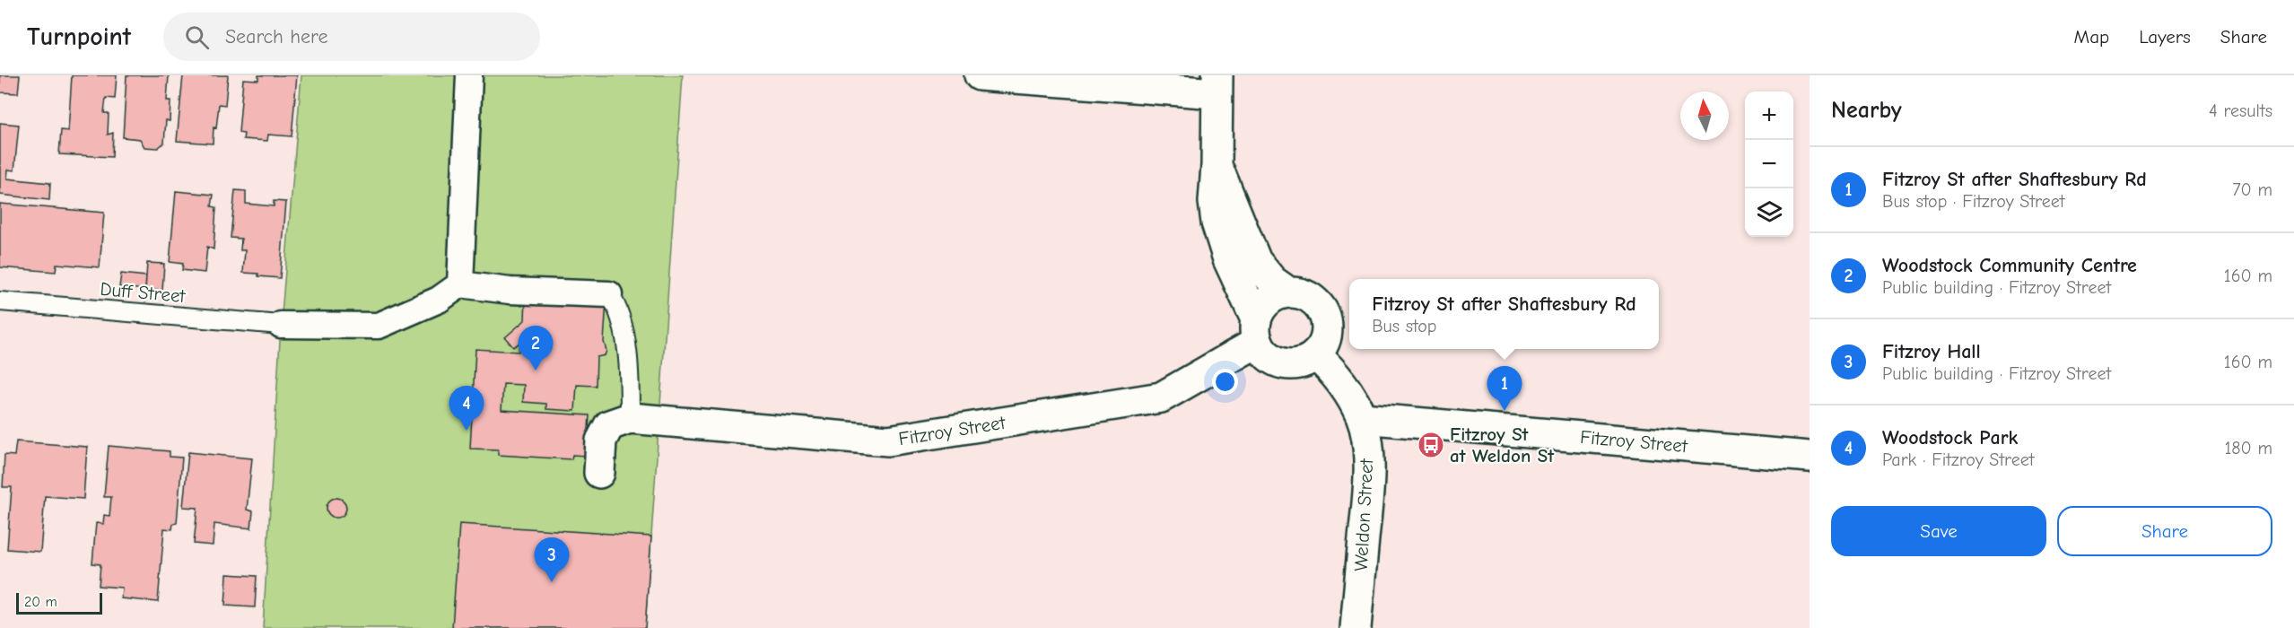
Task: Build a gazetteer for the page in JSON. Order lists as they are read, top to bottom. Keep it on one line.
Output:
{"streets":{"street":["Fitzroy Street","Weldon Street"],"lane":["Duff Street"]},"crossings":[["Fitzroy Street","Weldon Street"]],"places":{"bus stop":["Fitzroy St at Weldon St"]},"scale_bar":"20 m","north":"top","page":{"header":"Turnpoint","search":"Search here","nav":["Map","Layers","Share"],"heading":["Nearby","4 results"],"map_buttons":["+","−"],"list":[{"mark":"1","name":"Fitzroy St after Shaftesbury Rd","note":"Bus stop · Fitzroy Street","value":"70 m"},{"mark":"2","name":"Woodstock Community Centre","note":"Public building · Fitzroy Street","value":"160 m"},{"mark":"3","name":"Fitzroy Hall","note":"Public building · Fitzroy Street","value":"160 m"},{"mark":"4","name":"Woodstock Park","note":"Park · Fitzroy Street","value":"180 m"}],"popup":["Fitzroy St after Shaftesbury Rd","Bus stop"],"pins":["2","1","4","3"],"buttons":["Save","Share"],"scale":"20 m"}}
